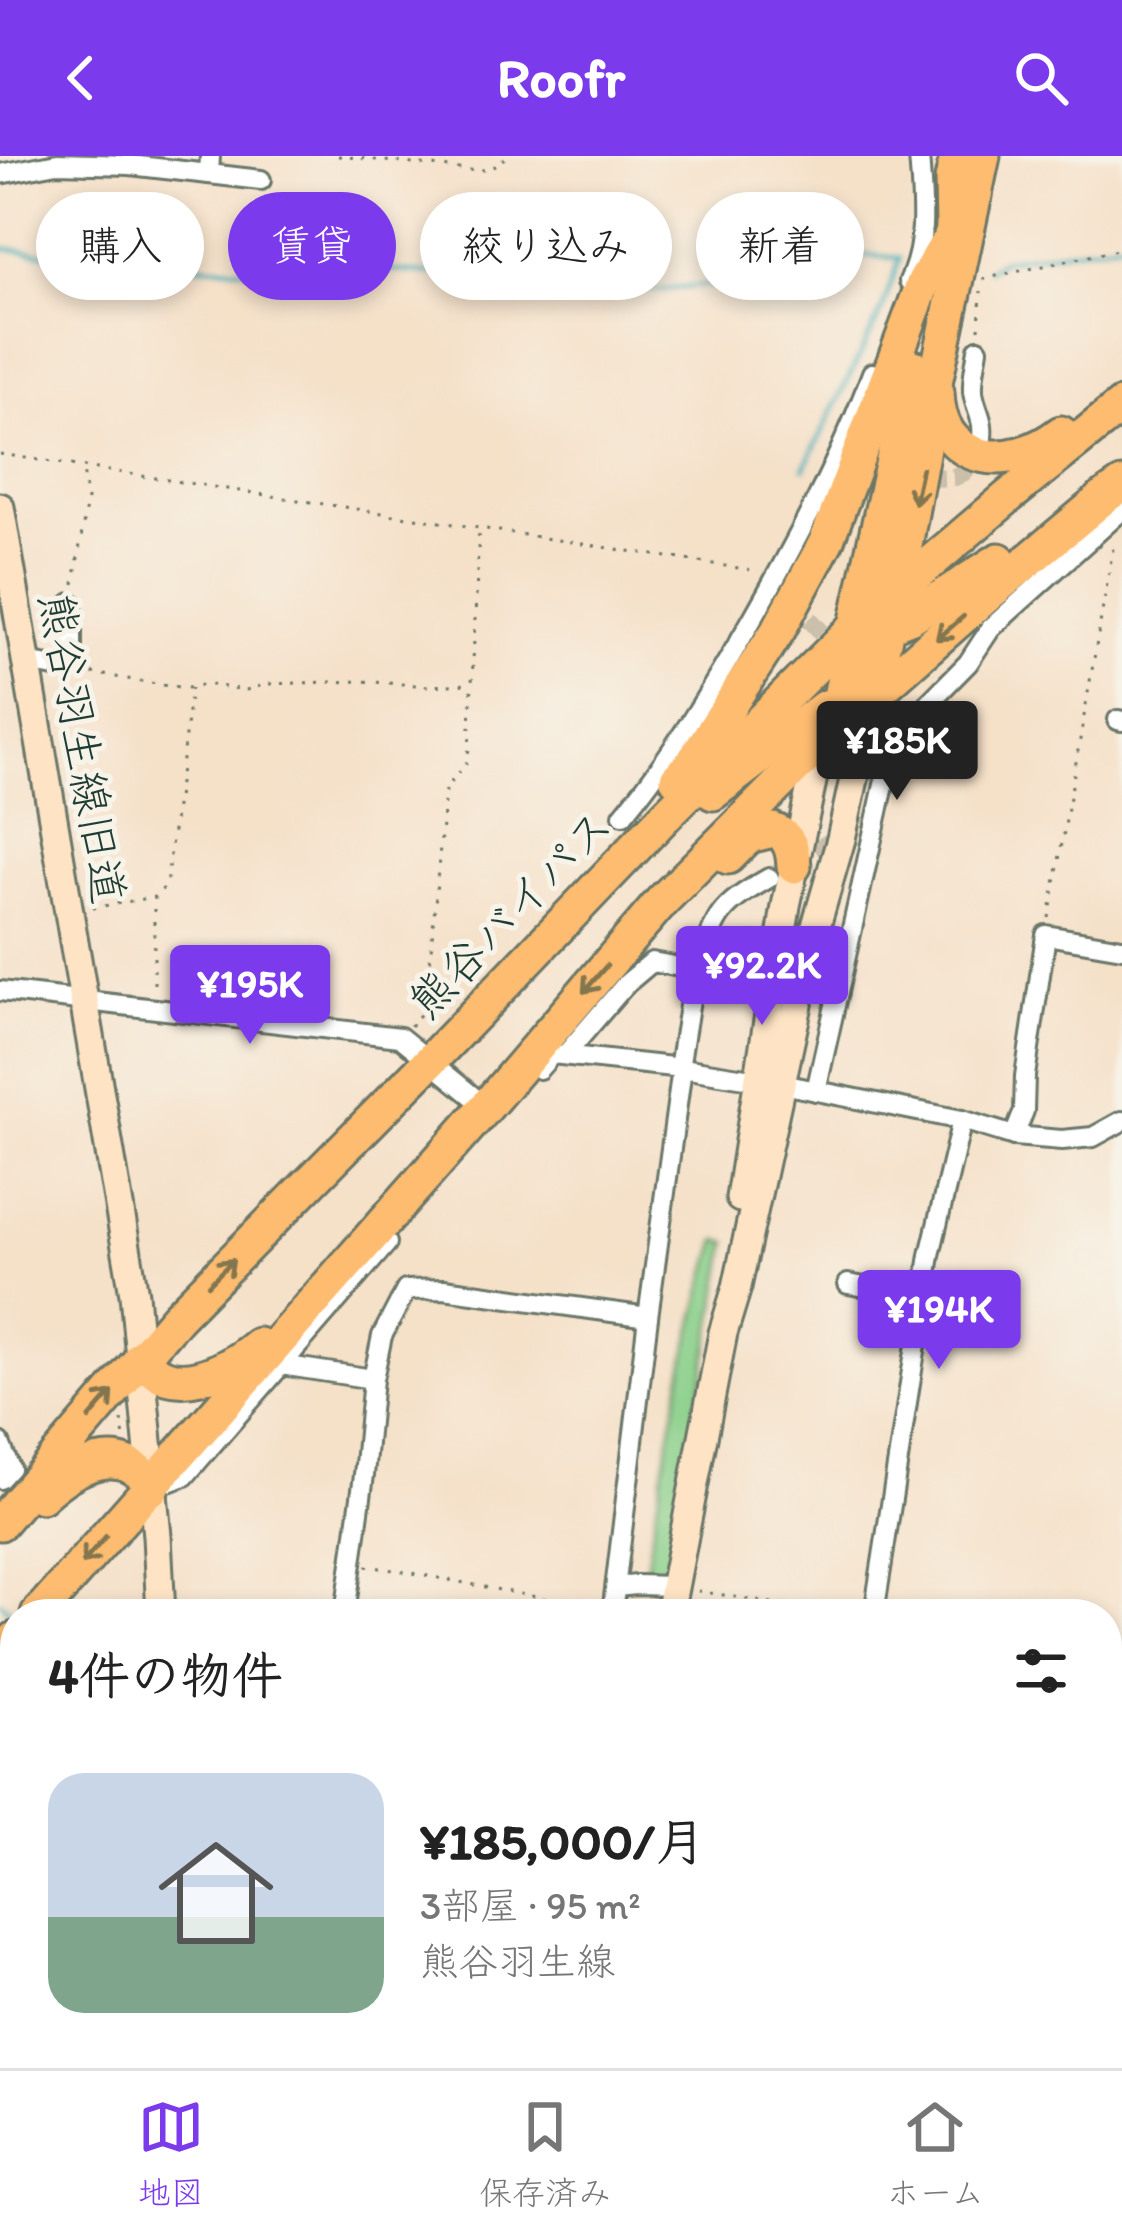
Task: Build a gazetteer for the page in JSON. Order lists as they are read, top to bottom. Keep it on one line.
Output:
{"streets":{"highway":["熊谷バイパス"],"main road":["熊谷羽生線旧道"]},"crossings":[["熊谷羽生線旧道","熊谷バイパス"]],"page":{"header":"Roofr","chip":["購入","賃貸","絞り込み","新着"],"price":["¥185K","¥92.2K","¥195K","¥194K"],"heading":"4件の物件","list":[{"name":"¥185,000/月","note":"3部屋 · 95 m² · 熊谷羽生線"}],"tabs":["地図","保存済み","ホーム"]}}
